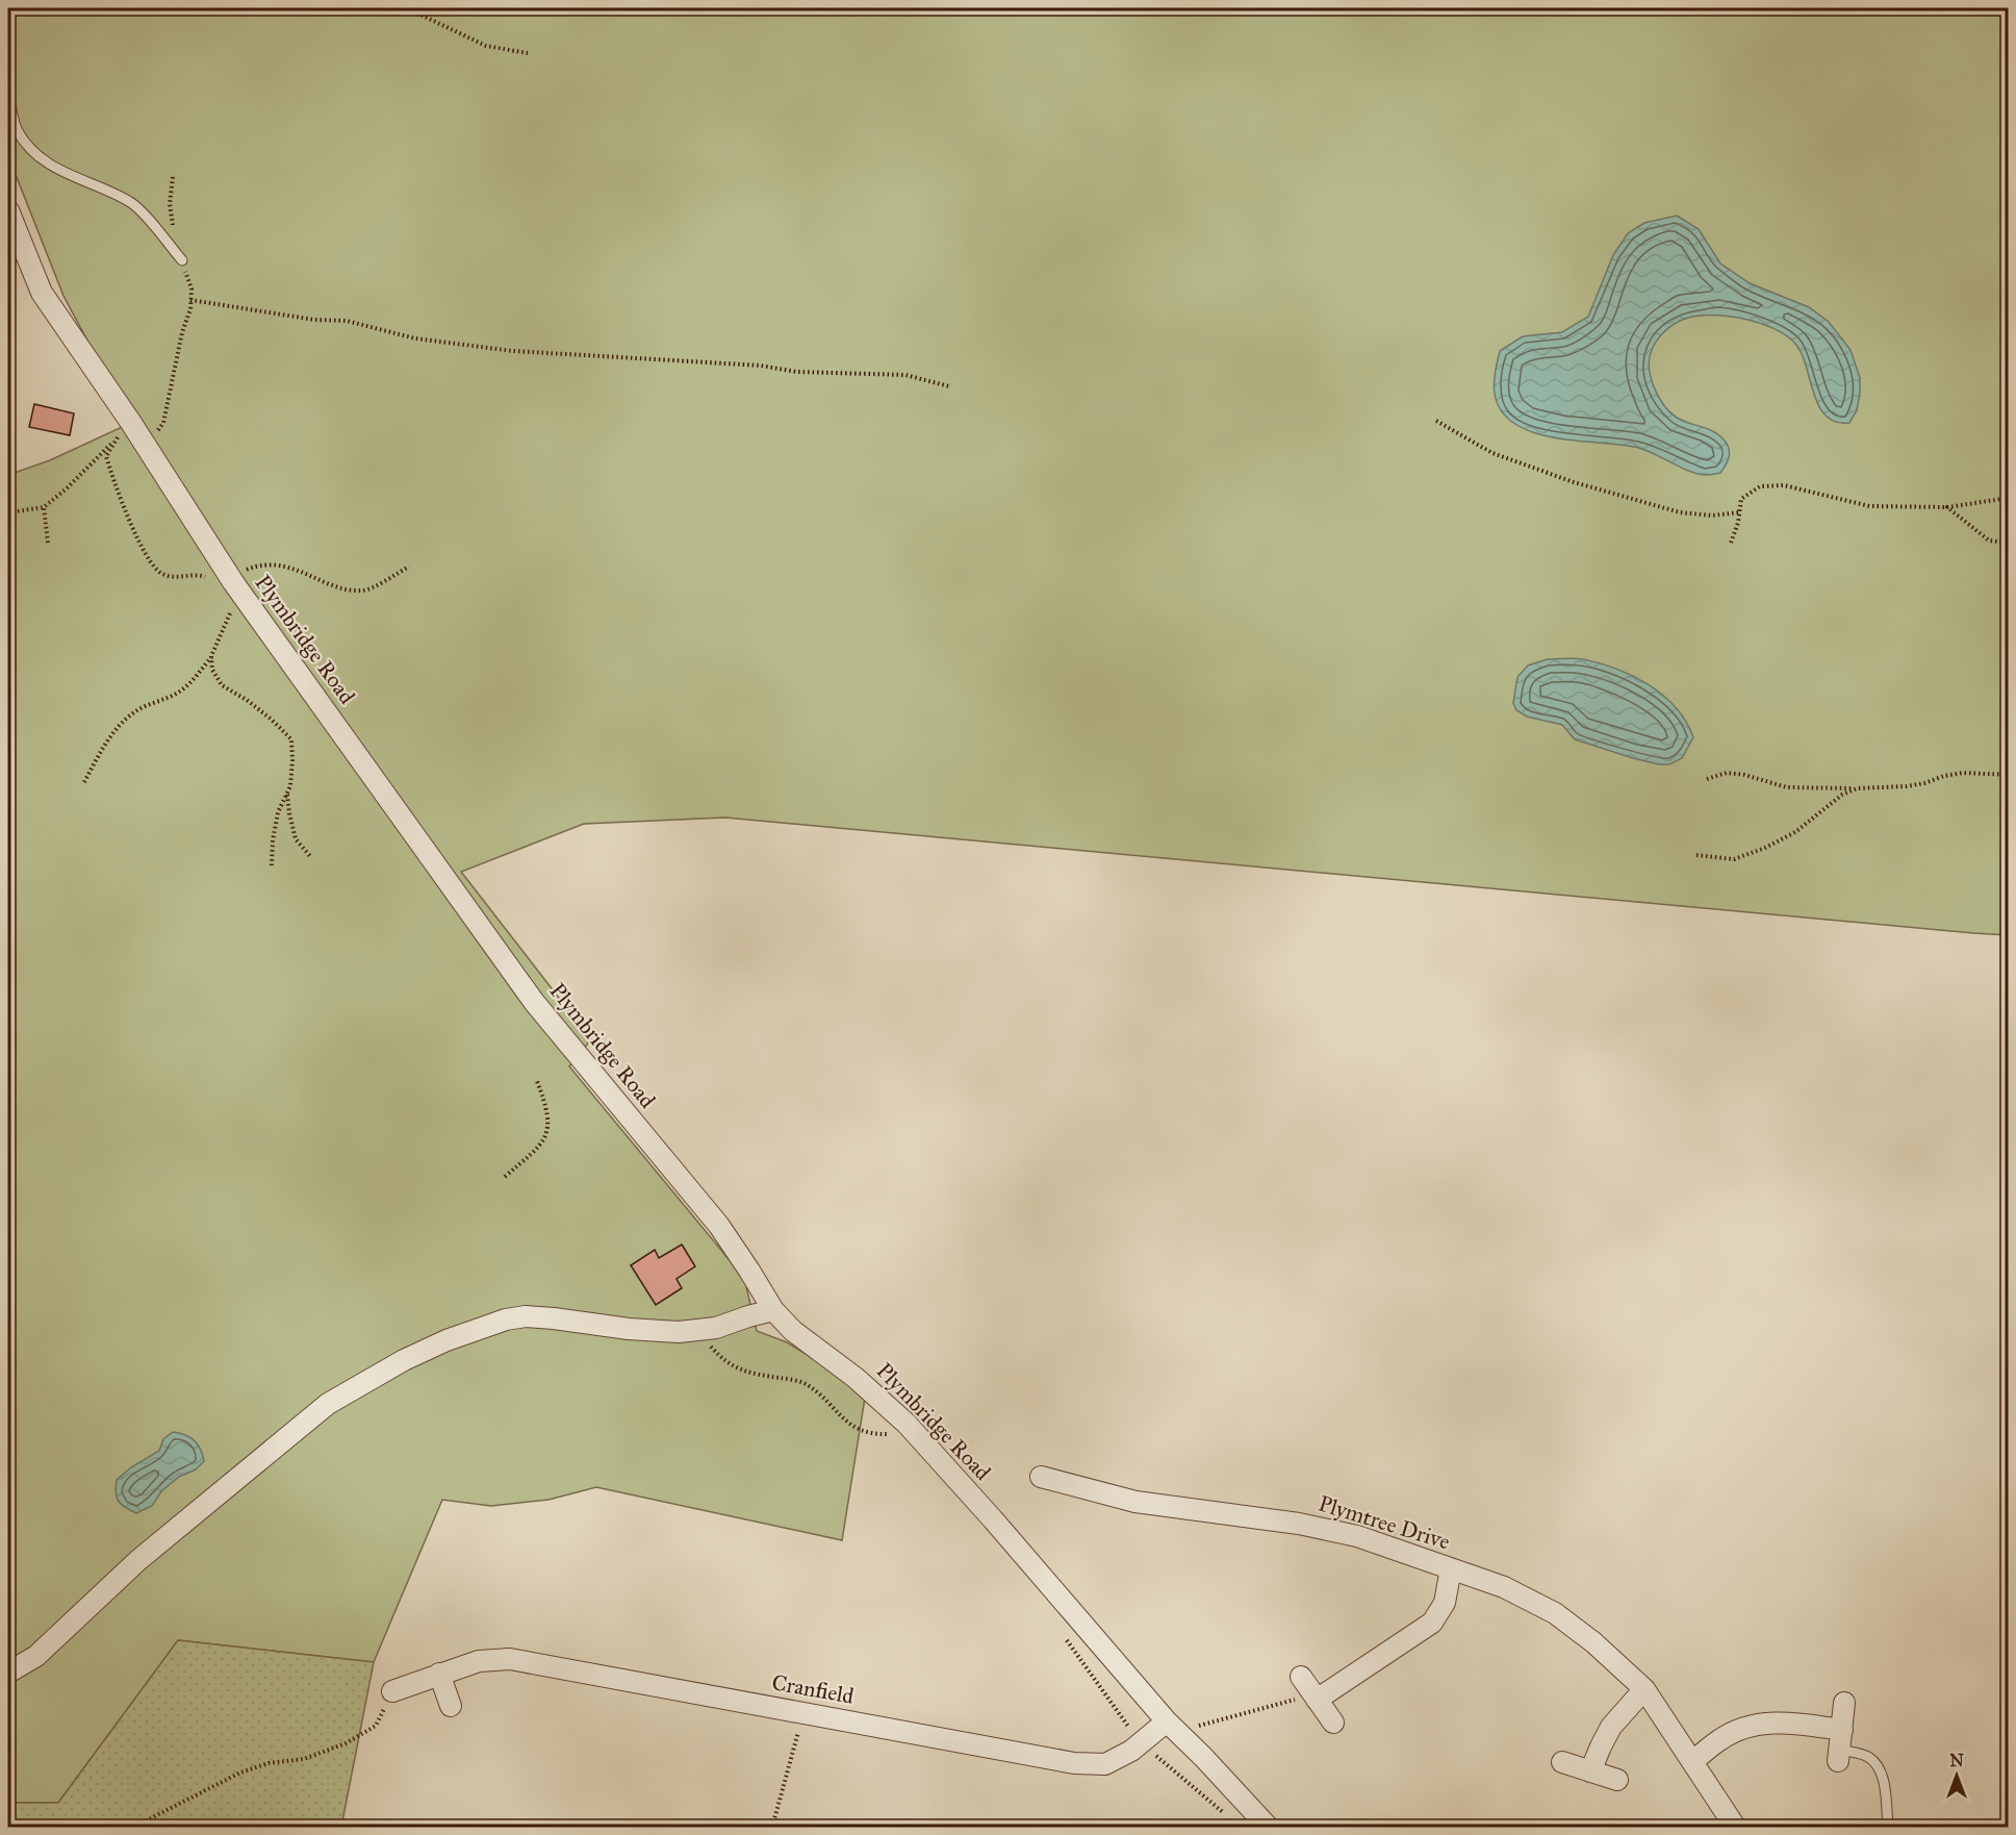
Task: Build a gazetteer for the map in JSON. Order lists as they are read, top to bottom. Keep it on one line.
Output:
{"streets":{"street":["Plymbridge Road","Plymtree Drive","Cranfield"]},"crossings":[["Plymbridge Road","Cranfield"]],"north":"top"}
